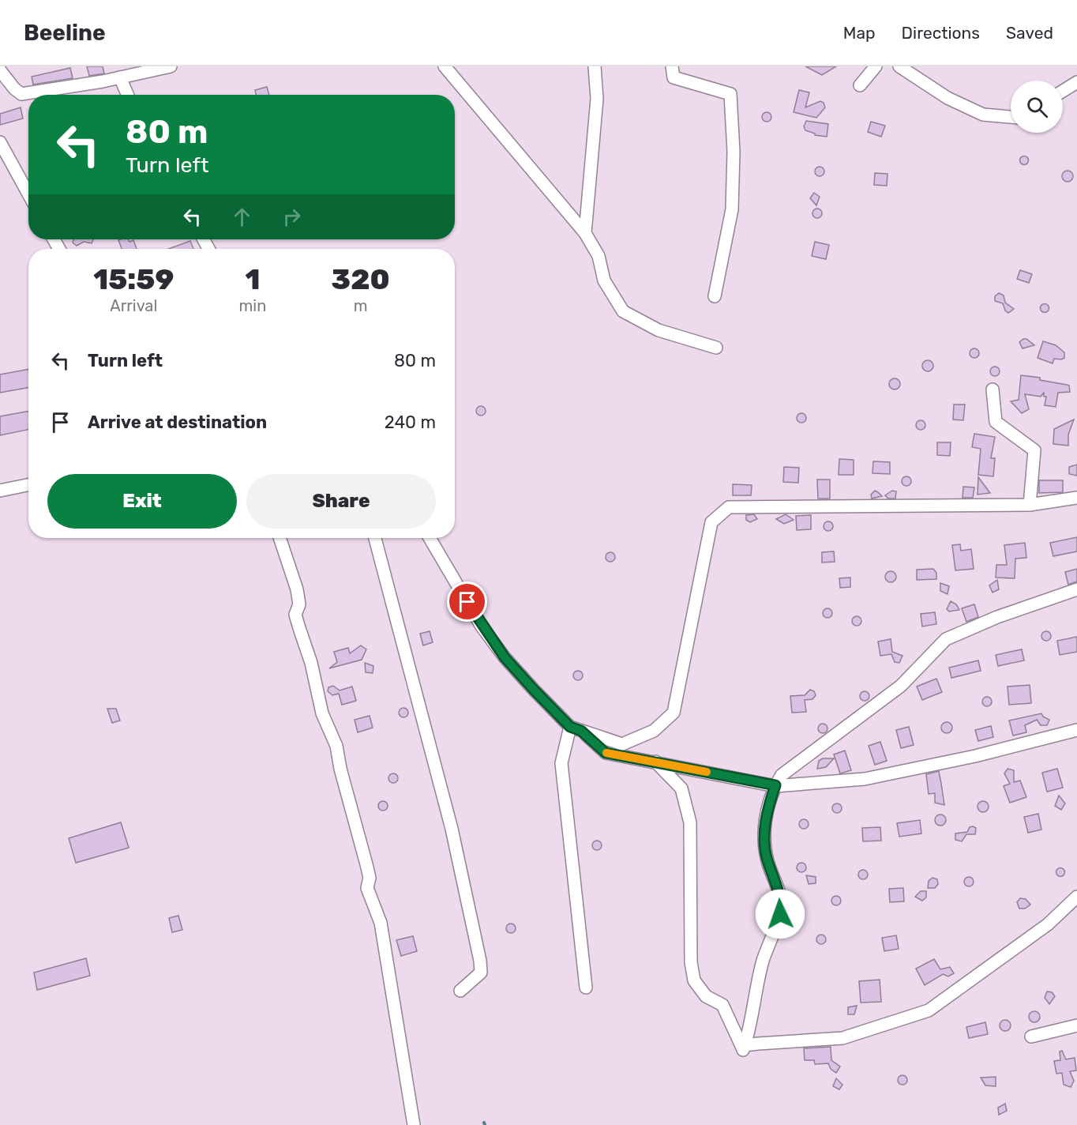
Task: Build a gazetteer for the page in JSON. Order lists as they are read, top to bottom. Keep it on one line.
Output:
{"page":{"header":"Beeline","nav":["Map","Directions","Saved"],"turn":["80 m","Turn left"],"eta":["15:59","Arrival","1","min","320","m"],"list":[{"name":"Turn left","value":"80 m"},{"name":"Arrive at destination","value":"240 m"}],"buttons":["Exit","Share"]}}
